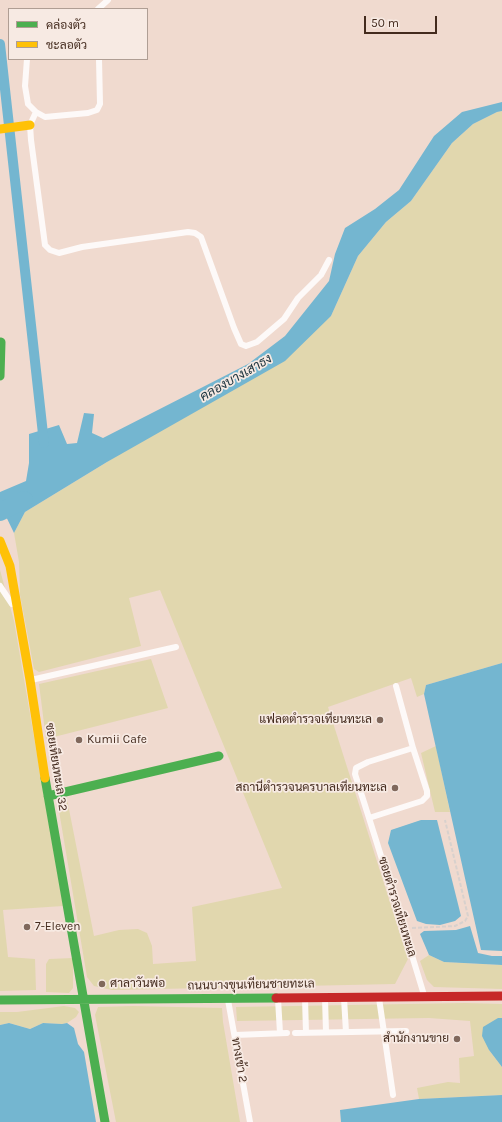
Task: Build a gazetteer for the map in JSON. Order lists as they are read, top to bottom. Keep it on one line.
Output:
{"streets":{"street":["ซอยเทียนทะเล 32","ถนนบางขุนเทียนชายทะเล"],"lane":["ซอยตำรวจเทียนทะเล","ทางเข้า 2"]},"crossings":[["ซอยเทียนทะเล 32","ถนนบางขุนเทียนชายทะเล"],["ซอยตำรวจเทียนทะเล","ถนนบางขุนเทียนชายทะเล"],["ถนนบางขุนเทียนชายทะเล","ทางเข้า 2"]],"water":["คลองบางเสาธง"],"places":["แฟลตตำรวจเทียนทะเล","Kumii Cafe","สถานีตำรวจนครบาลเทียนทะเล","7-Eleven","ศาลาวันพ่อ","สำนักงานขาย"],"legend":["คล่องตัว","ชะลอตัว"],"scale_bar":"50 m"}
